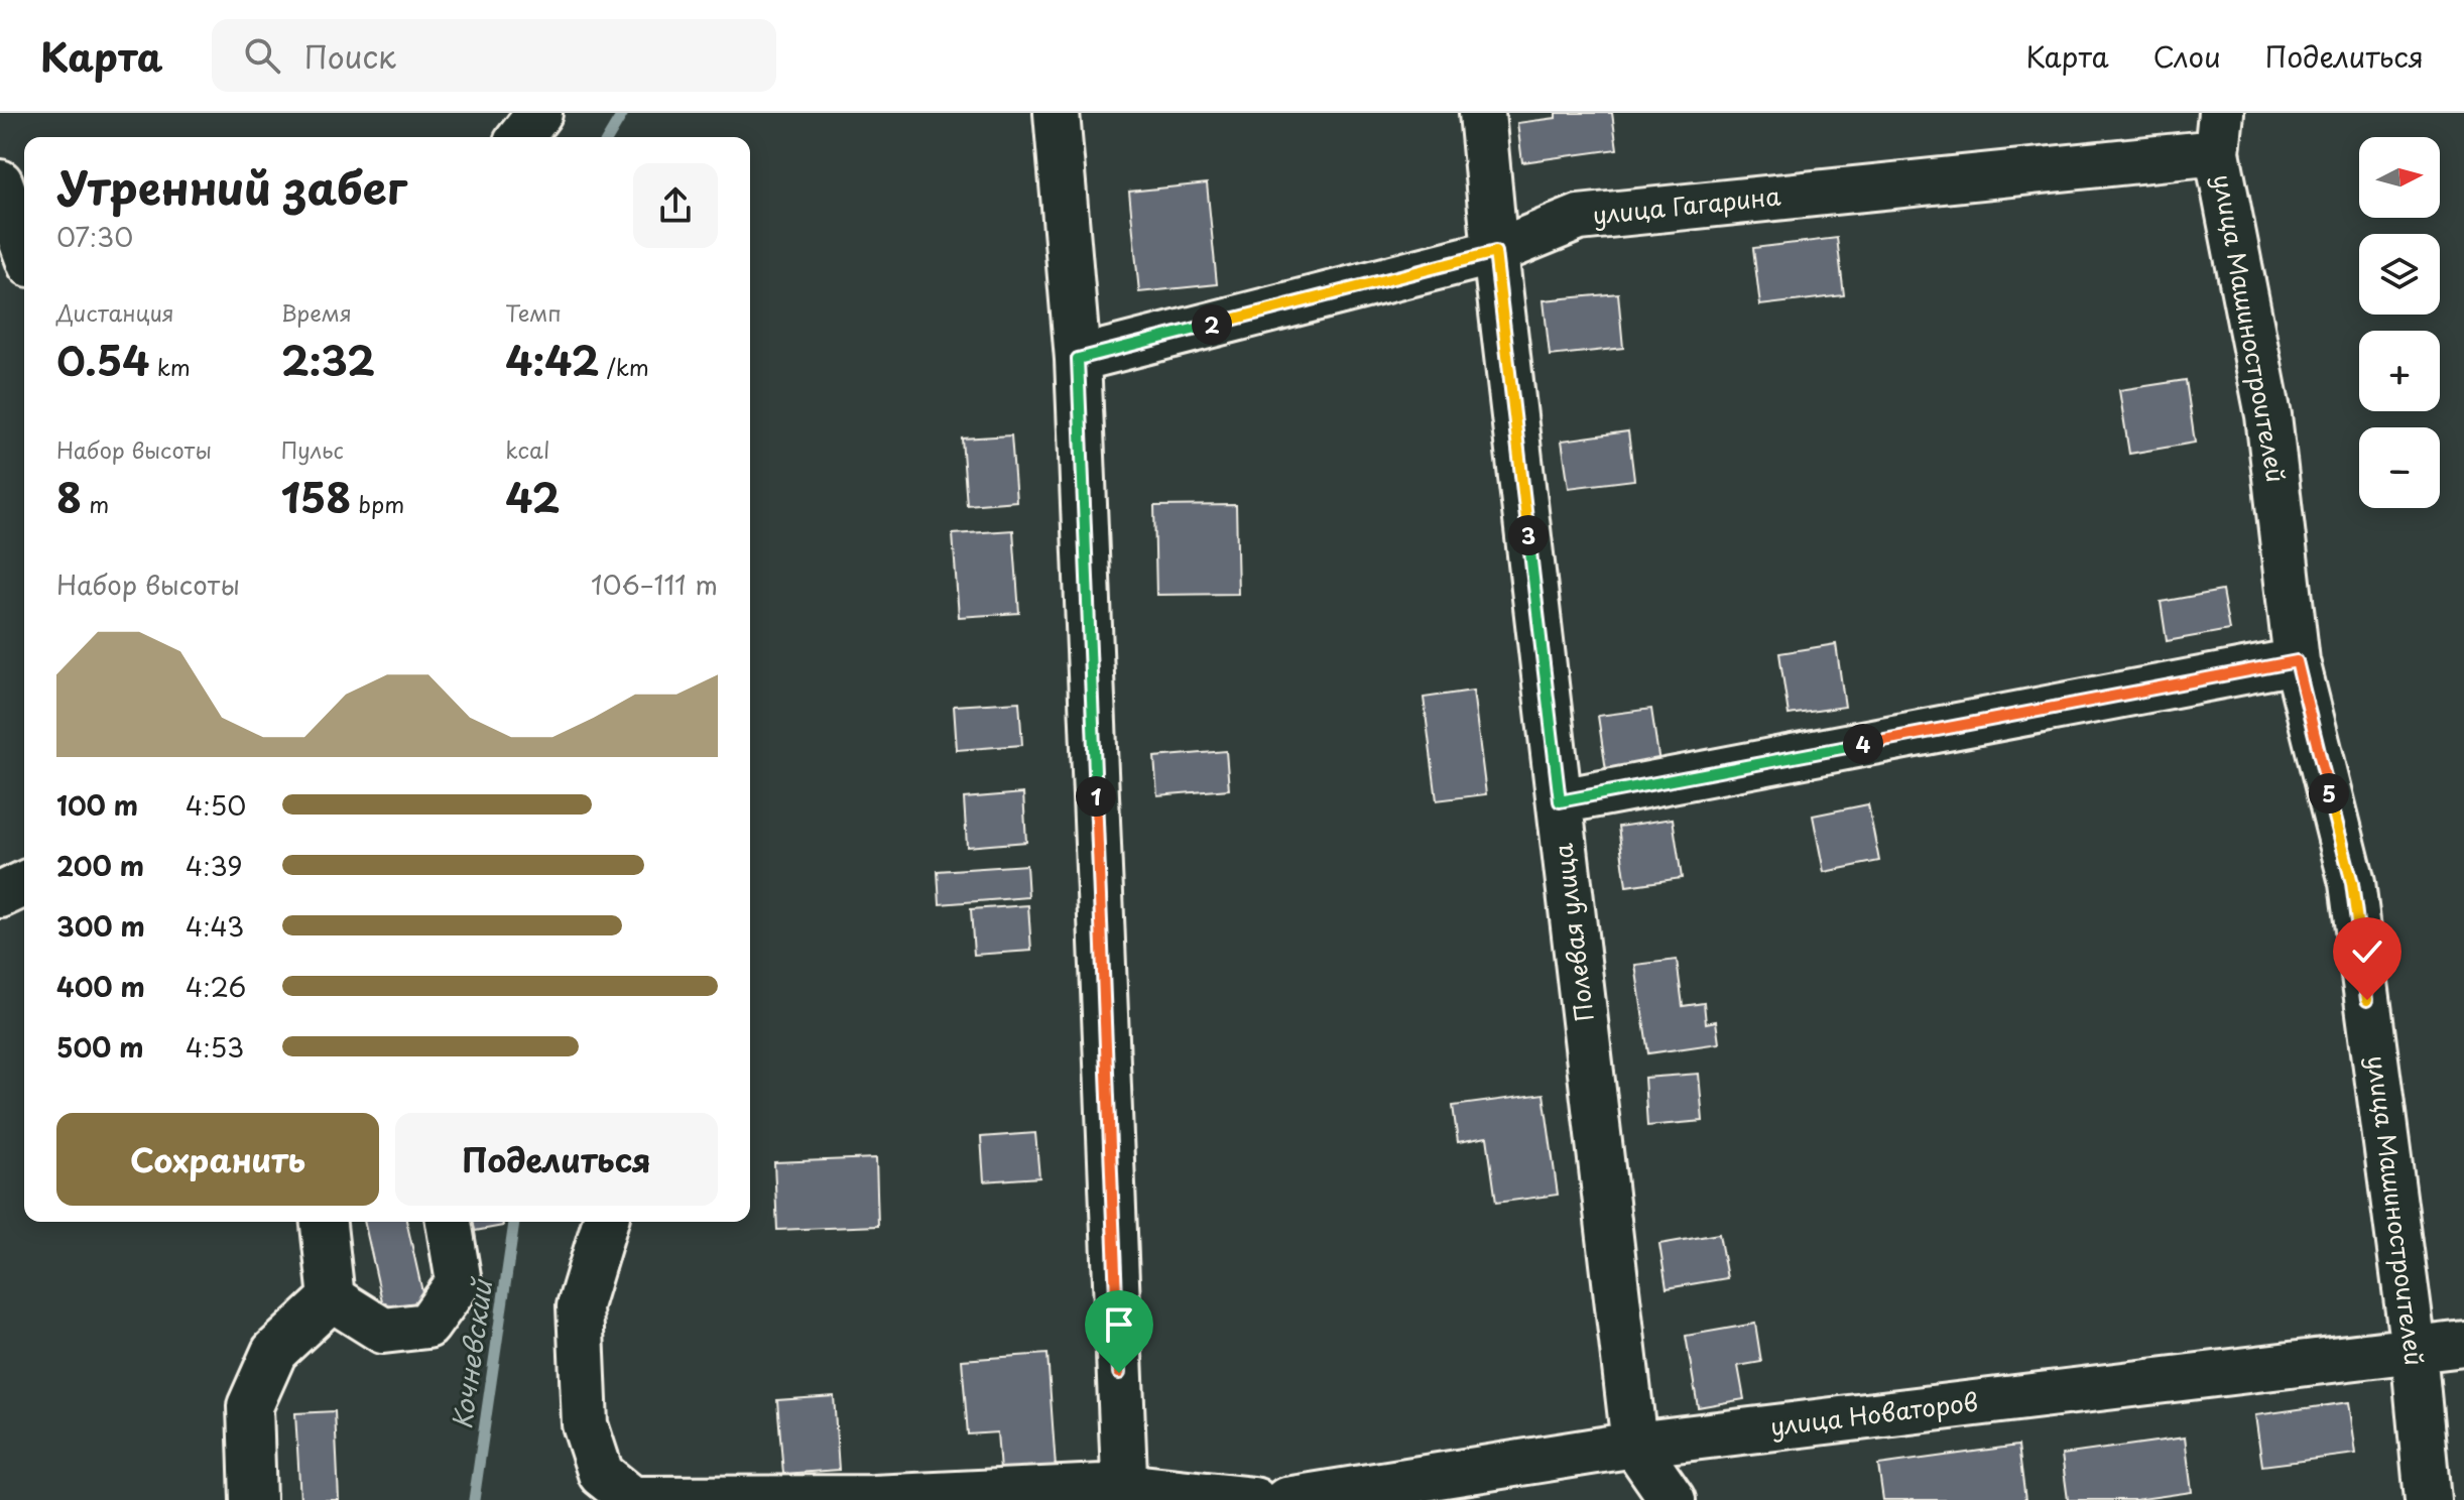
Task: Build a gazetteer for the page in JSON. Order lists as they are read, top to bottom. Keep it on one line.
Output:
{"streets":{"street":["улица Гагарина","улица Машиностроителей","Полевая улица","улица Новаторов"]},"crossings":[["улица Гагарина","улица Машиностроителей"],["улица Гагарина","Полевая улица"],["улица Машиностроителей","улица Новаторов"],["Полевая улица","улица Новаторов"]],"water":["Кочневский"],"north":"right","page":{"header":"Карта","search":"Поиск","nav":["Карта","Слои","Поделиться"],"map_buttons":["+","−"],"heading":["Утренний забег","07:30"],"stats":[["Дистанция","0.54 km"],["Время","2:32"],["Темп","4:42 /km"],["Набор высоты","8 m"],["Пульс","158 bpm"],["kcal","42"]],"pins":["2","3","4","5","1"],"chart":["Набор высоты","106–111 m"],"list":[{"name":"100 m","note":"4:50"},{"name":"200 m","note":"4:39"},{"name":"300 m","note":"4:43"},{"name":"400 m","note":"4:26"},{"name":"500 m","note":"4:53"}],"buttons":["Сохранить","Поделиться"]}}
